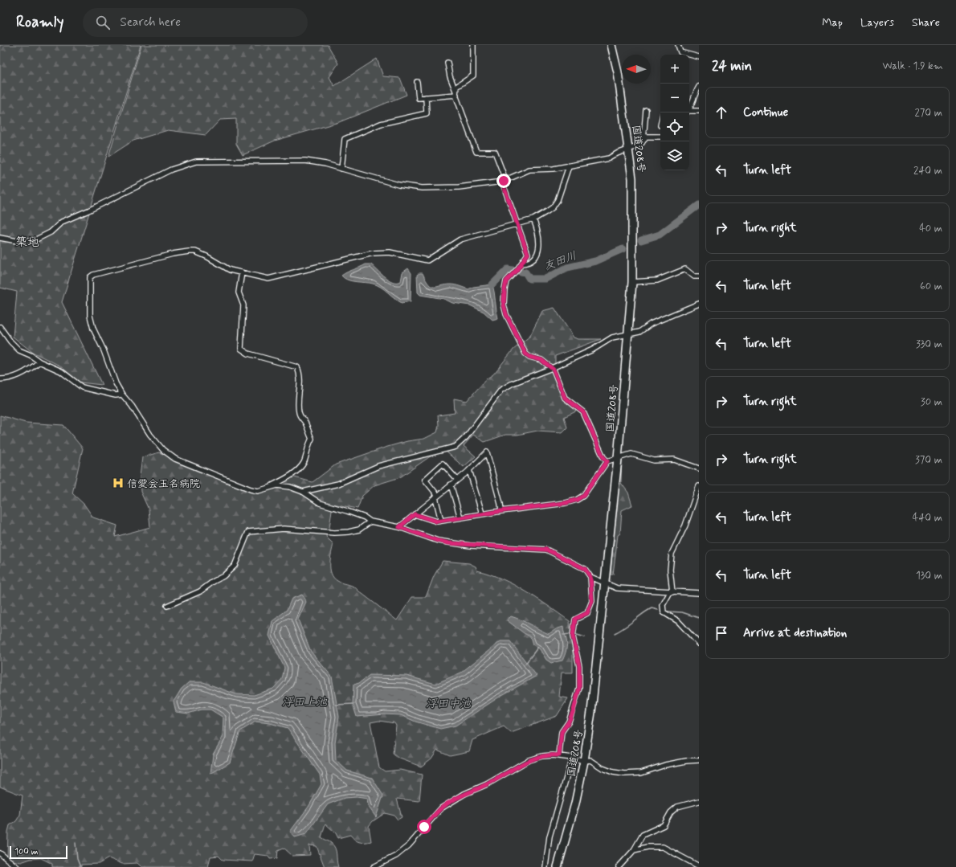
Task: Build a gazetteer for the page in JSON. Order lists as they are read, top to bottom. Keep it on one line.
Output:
{"streets":{"highway":["国道208号"]},"districts":["築地"],"water":["友田川","浮田上池","浮田中池"],"places":{"hospital":["信愛会玉名病院"]},"scale_bar":"100 m","north":"left","page":{"header":"Roamly","search":"Search here","nav":["Map","Layers","Share"],"heading":["24 min","Walk · 1.9 km"],"map_buttons":["+","−"],"list":[["Continue","270 m"],["Turn left","240 m"],["Turn right","40 m"],["Turn left","60 m"],["Turn left","330 m"],["Turn right","30 m"],["Turn right","370 m"],["Turn left","440 m"],["Turn left","130 m"],"Arrive at destination"],"scale":"100 m"}}
